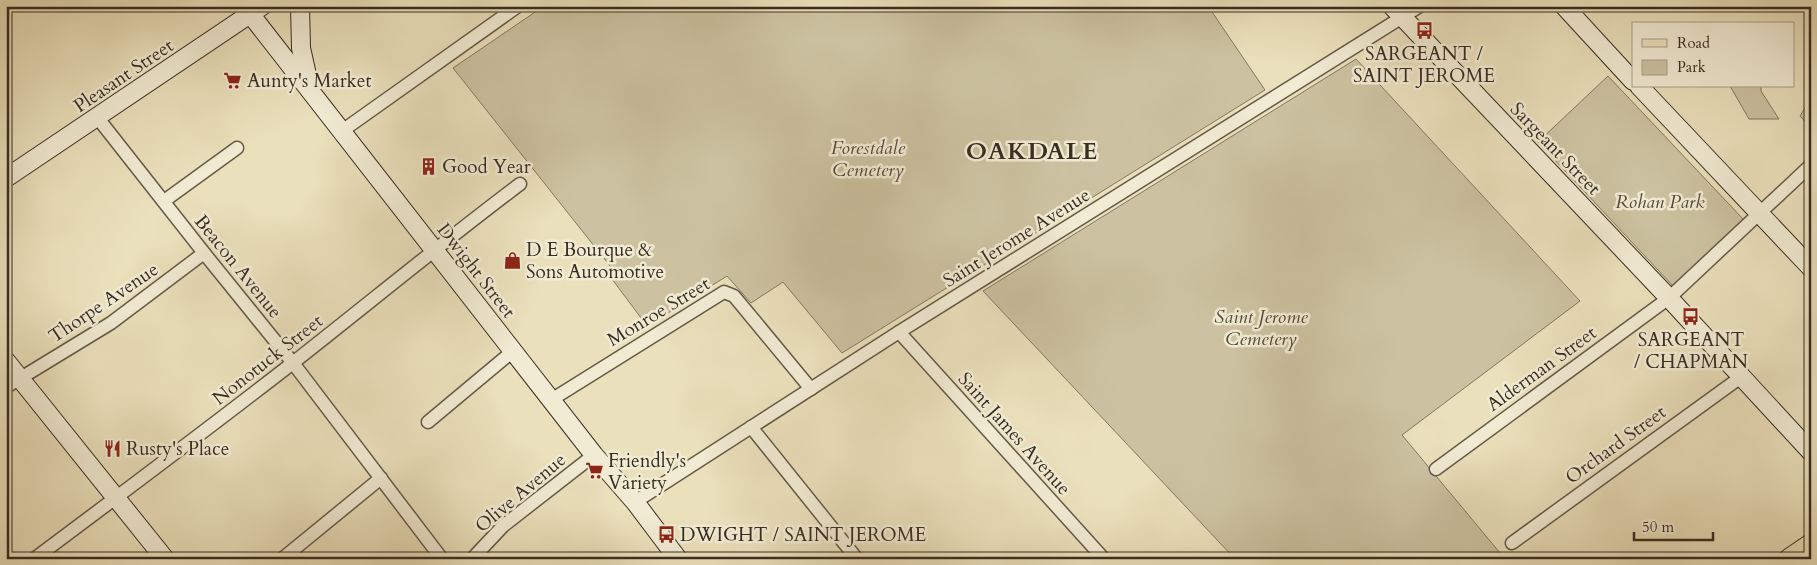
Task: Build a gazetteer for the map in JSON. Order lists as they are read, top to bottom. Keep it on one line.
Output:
{"streets":{"main road":["Pleasant Street","Sargeant Street","Dwight Street"],"street":["Saint Jerome Avenue","Beacon Avenue","Thorpe Avenue","Monroe Street","Nonotuck Street","Alderman Street","Saint James Avenue","Orchard Street","Olive Avenue"]},"crossings":[["Pleasant Street","Beacon Avenue"],["Pleasant Street","Dwight Street"],["Sargeant Street","Saint Jerome Avenue"],["Sargeant Street","Alderman Street"],["Sargeant Street","Orchard Street"],["Saint Jerome Avenue","Dwight Street"],["Saint Jerome Avenue","Monroe Street"],["Saint Jerome Avenue","Saint James Avenue"],["Beacon Avenue","Thorpe Avenue"],["Beacon Avenue","Nonotuck Street"],["Dwight Street","Monroe Street"],["Dwight Street","Nonotuck Street"],["Dwight Street","Olive Avenue"]],"districts":["OAKDALE"],"parks":["Forestdale Cemetery","Rohan Park","Saint Jerome Cemetery"],"places":{"bus stop":["SARGEANT / SAINT JEROME","SARGEANT / CHAPMAN","DWIGHT / SAINT JEROME"],"supermarket":["Aunty's Market","Friendly's Variety"],"building":["Good Year"],"shop":["D E Bourque & Sons Automotive"],"restaurant":["Rusty's Place"]},"legend":["Road","Park"],"scale_bar":"50 m"}
